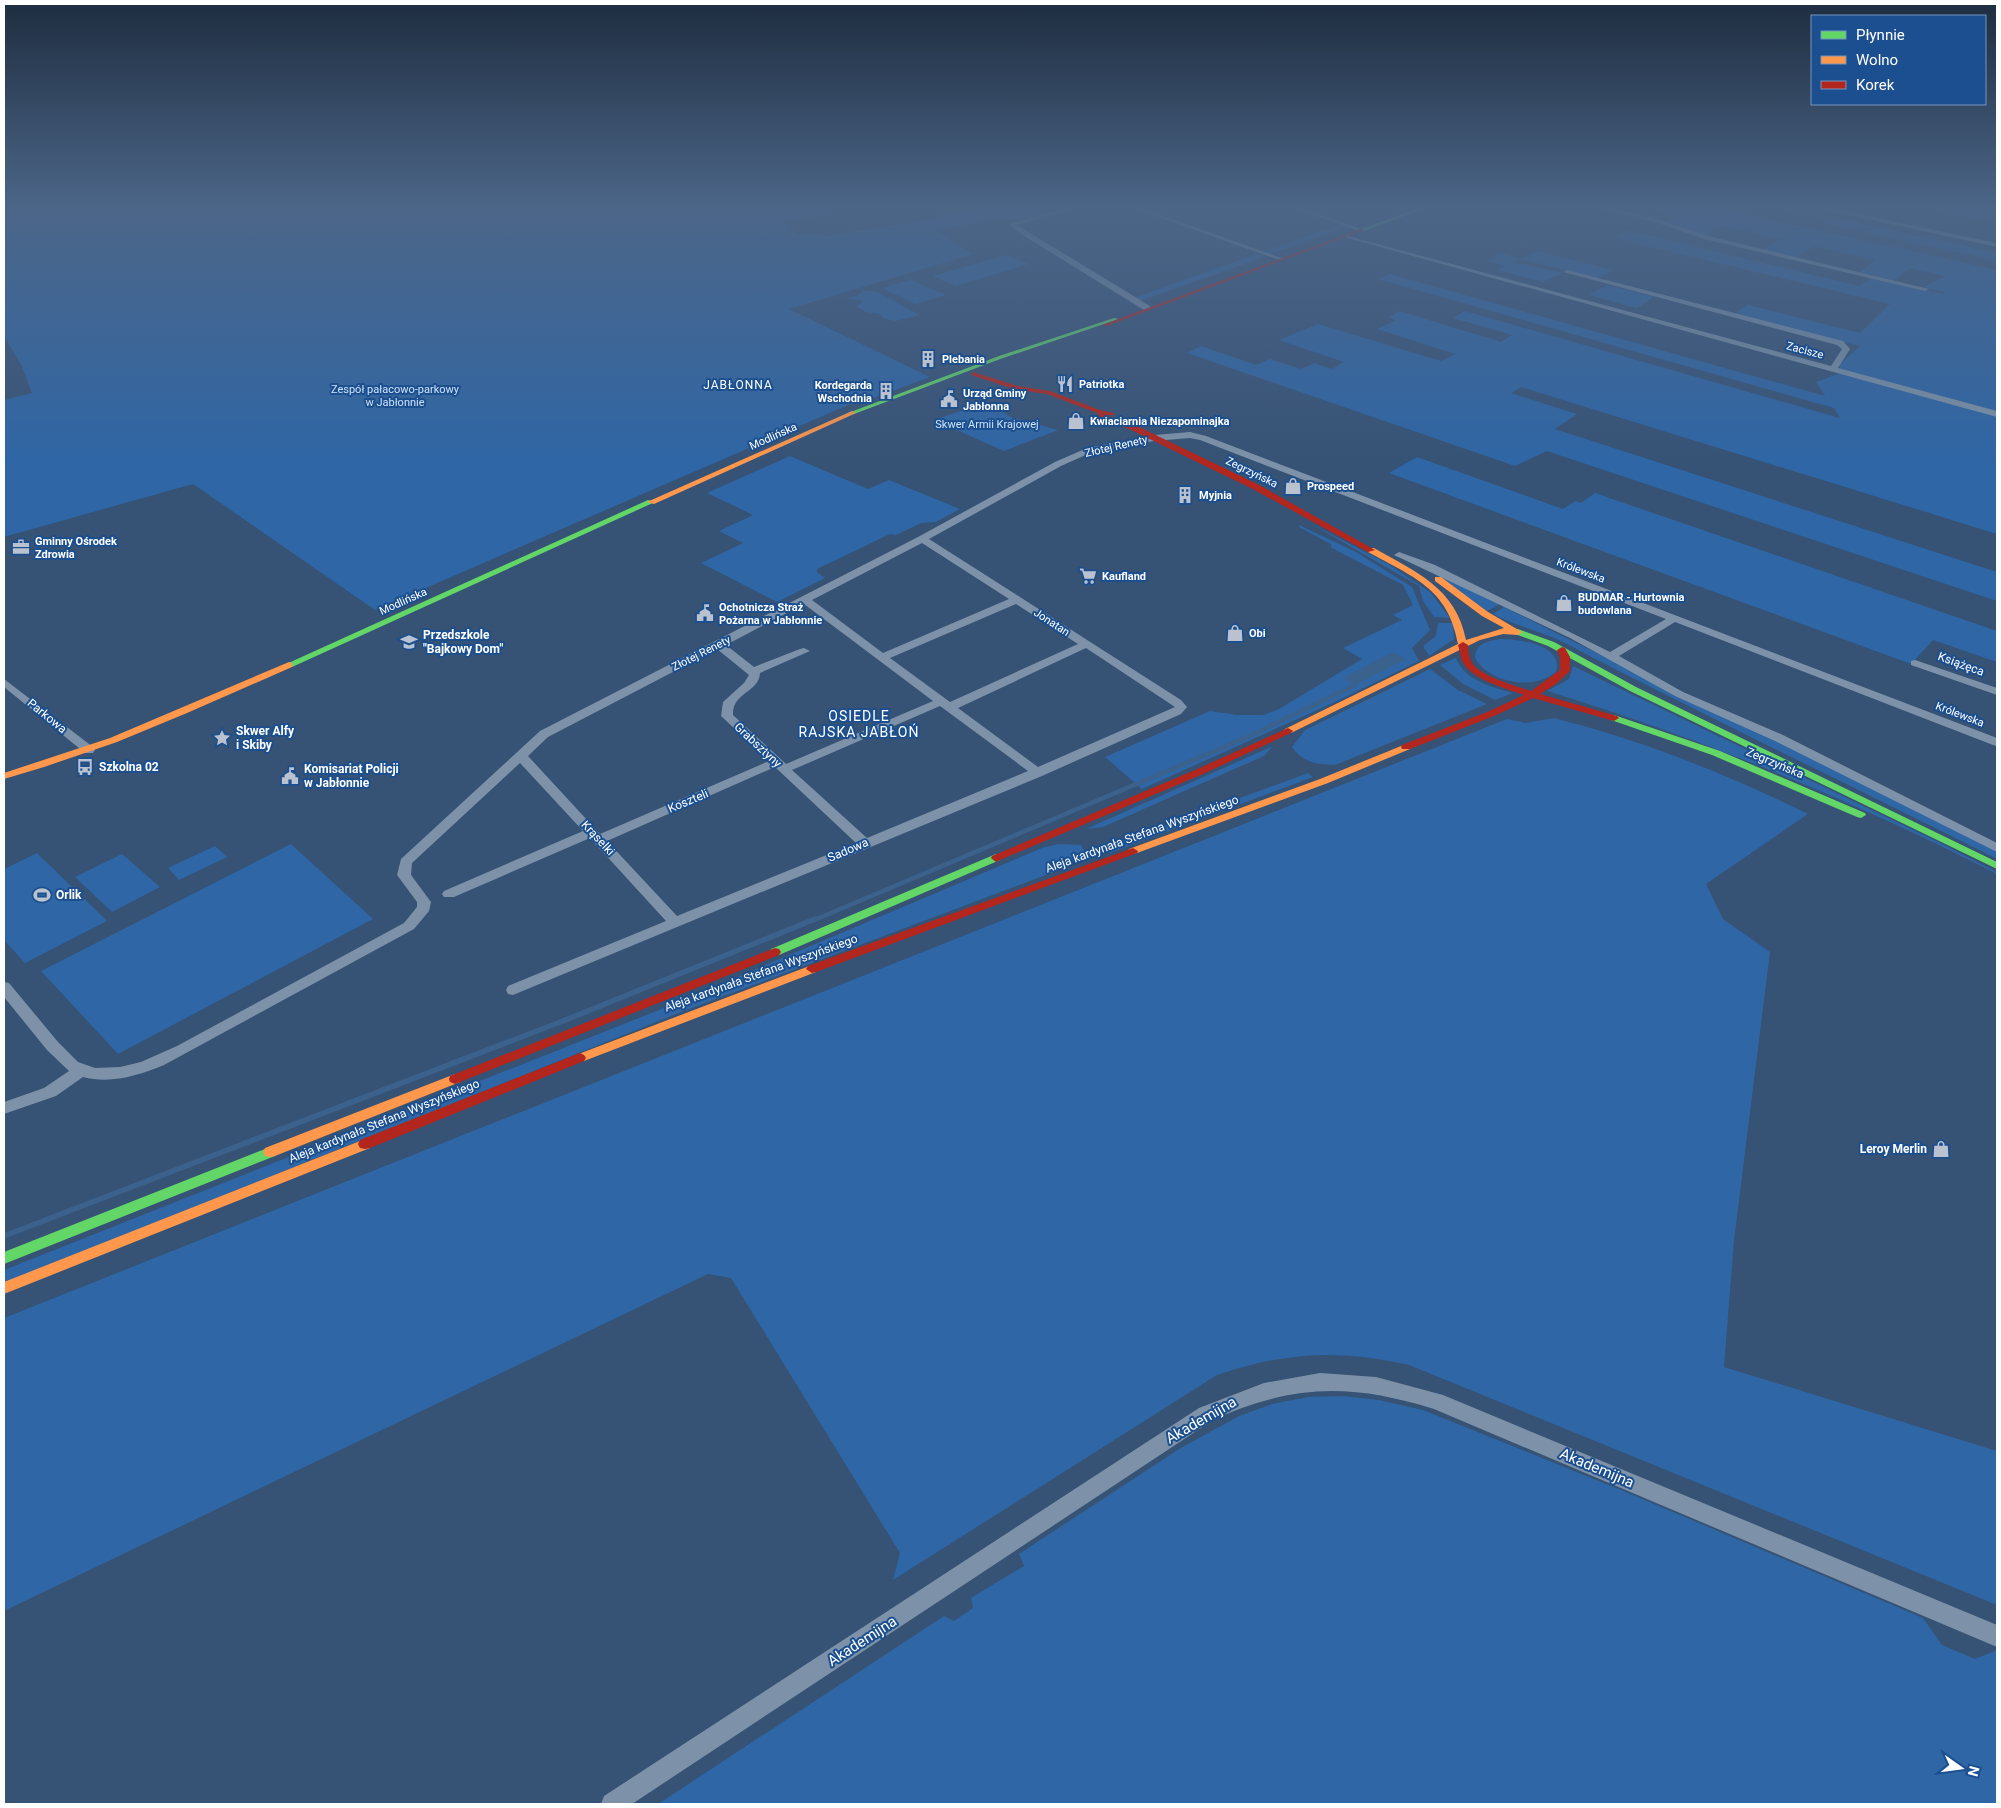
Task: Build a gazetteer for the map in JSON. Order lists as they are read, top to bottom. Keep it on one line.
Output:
{"streets":{"main road":["Modlińska","Zegrzyńska","Aleja kardynała Stefana Wyszyńskiego"],"street":["Zacisze","Złotej Renety","Królewska","Jonatan","Książęca","Parkowa","Grabsztyny","Koszteli","Krąselki","Sadowa","Akademijna"]},"crossings":[["Modlińska","Zegrzyńska"],["Modlińska","Parkowa"],["Złotej Renety","Zegrzyńska"],["Złotej Renety","Królewska"],["Złotej Renety","Jonatan"],["Złotej Renety","Krąselki"],["Zegrzyńska","Królewska"],["Zegrzyńska","Aleja kardynała Stefana Wyszyńskiego"],["Jonatan","Koszteli"],["Jonatan","Sadowa"],["Grabsztyny","Koszteli"],["Grabsztyny","Sadowa"],["Koszteli","Krąselki"],["Krąselki","Sadowa"]],"districts":["JABŁONNA","OSIEDLE RAJSKA JABŁOŃ"],"parks":["Zespół pałacowo-parkowy w Jabłonnie","Skwer Armii Krajowej"],"places":{"building":["Plebania","Kordegarda Wschodnia","Myjnia"],"restaurant":["Patriotka"],"public building":["Urząd Gminy Jabłonna","Ochotnicza Straż Pożarna w Jabłonnie","Komisariat Policji w Jabłonnie"],"shop":["Kwiaciarnia Niezapominajka","Prospeed","BUDMAR - Hurtownia budowlana","Obi","Leroy Merlin"],"office":["Gminny Ośrodek Zdrowia"],"supermarket":["Kaufland"],"school or university":["Przedszkole \"Bajkowy Dom\""],"place":["Skwer Alfy i Skiby"],"bus stop":["Szkolna 02"],"sports":["Orlik"]},"legend":["Płynnie","Wolno","Korek"],"north":"right"}
